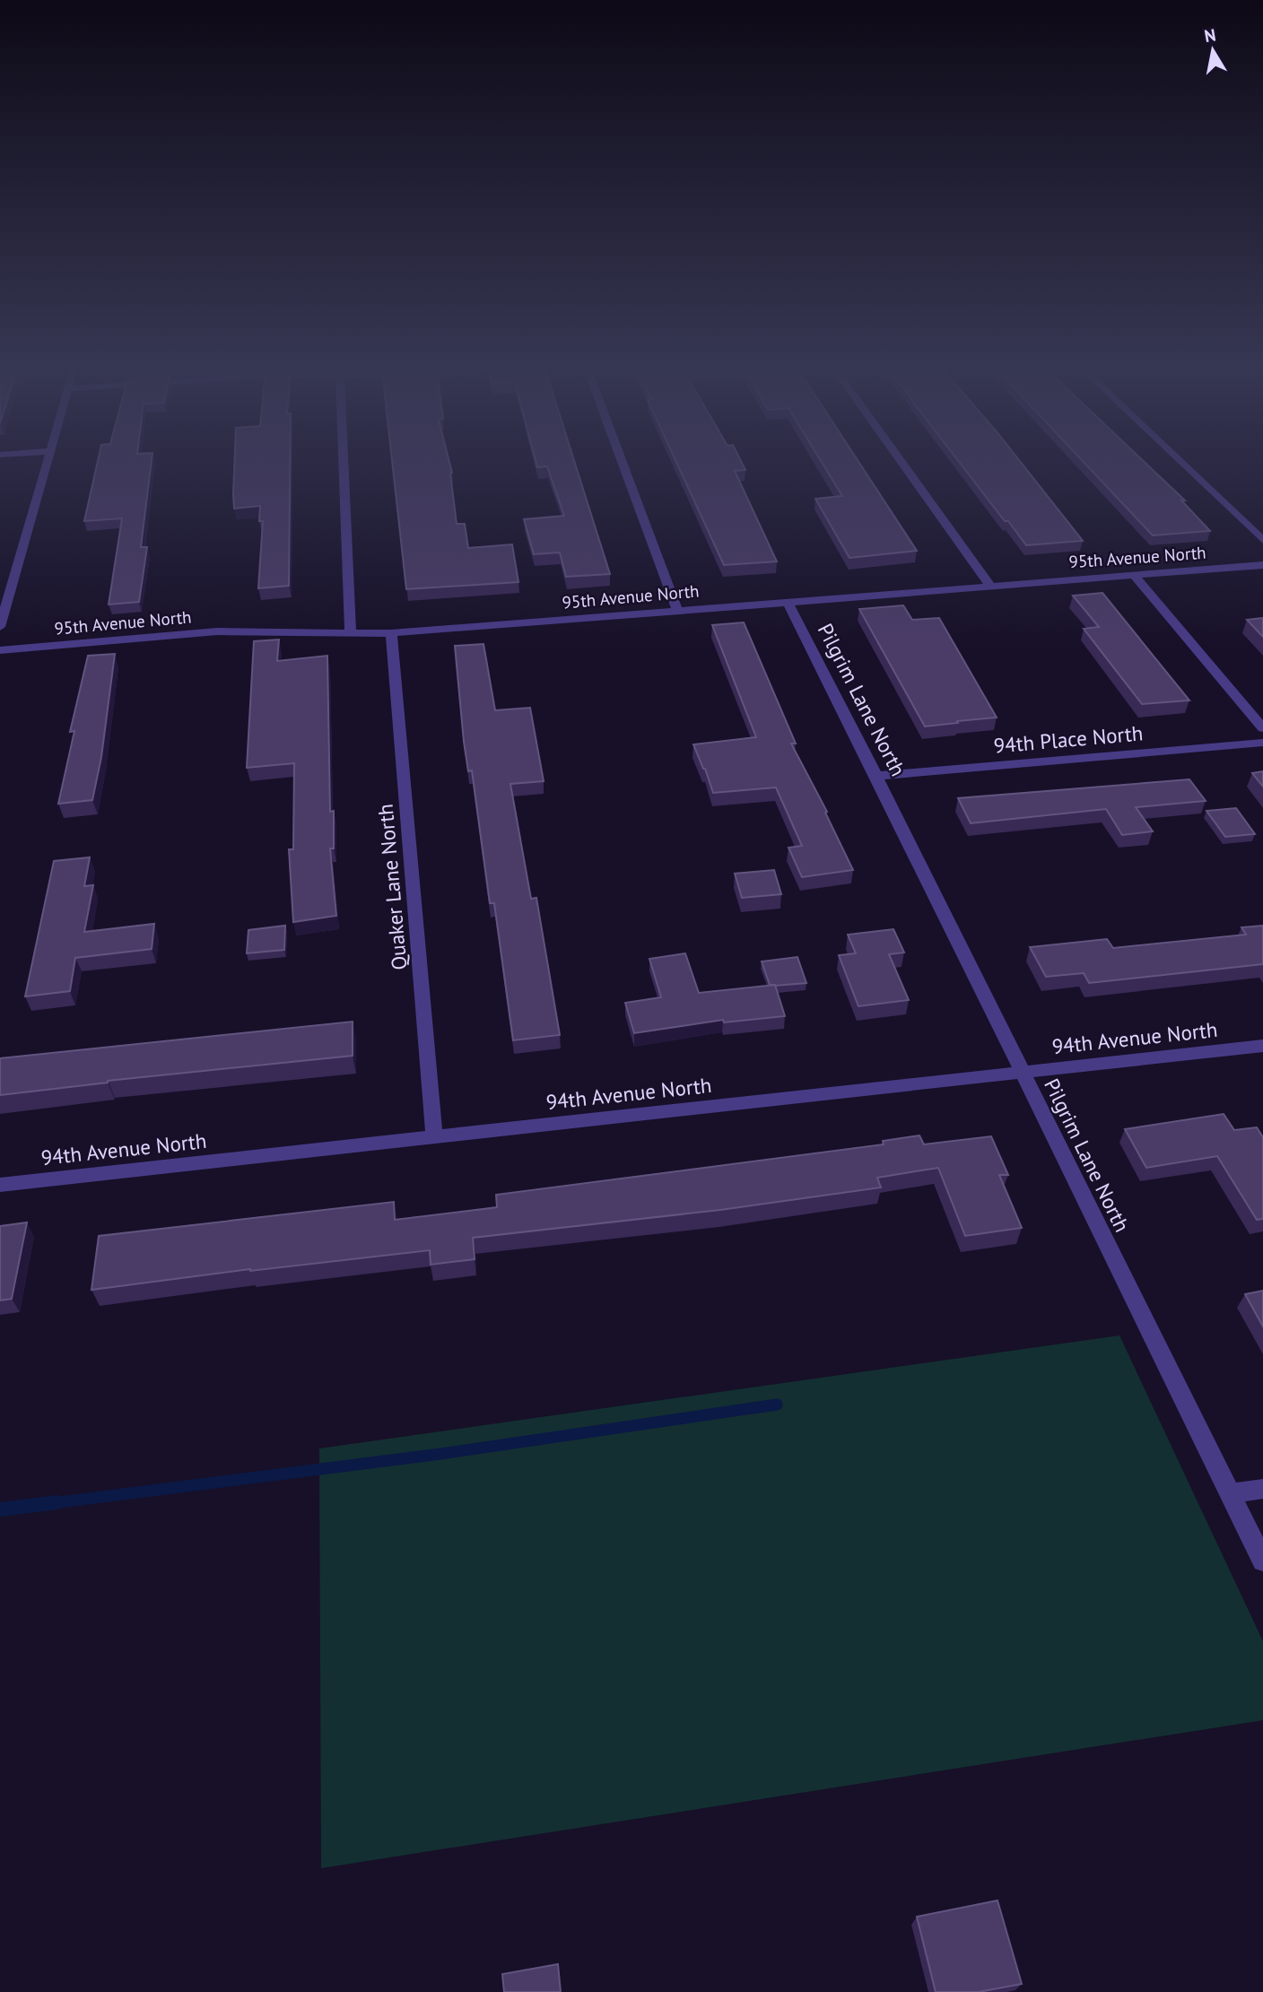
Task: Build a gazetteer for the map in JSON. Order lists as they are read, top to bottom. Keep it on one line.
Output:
{"streets":{"street":["95th Avenue North","Pilgrim Lane North","94th Place North","Quaker Lane North","94th Avenue North"]},"crossings":[["95th Avenue North","Pilgrim Lane North"],["95th Avenue North","Quaker Lane North"],["Pilgrim Lane North","94th Place North"],["Pilgrim Lane North","94th Avenue North"],["Quaker Lane North","94th Avenue North"]],"north":"top"}
